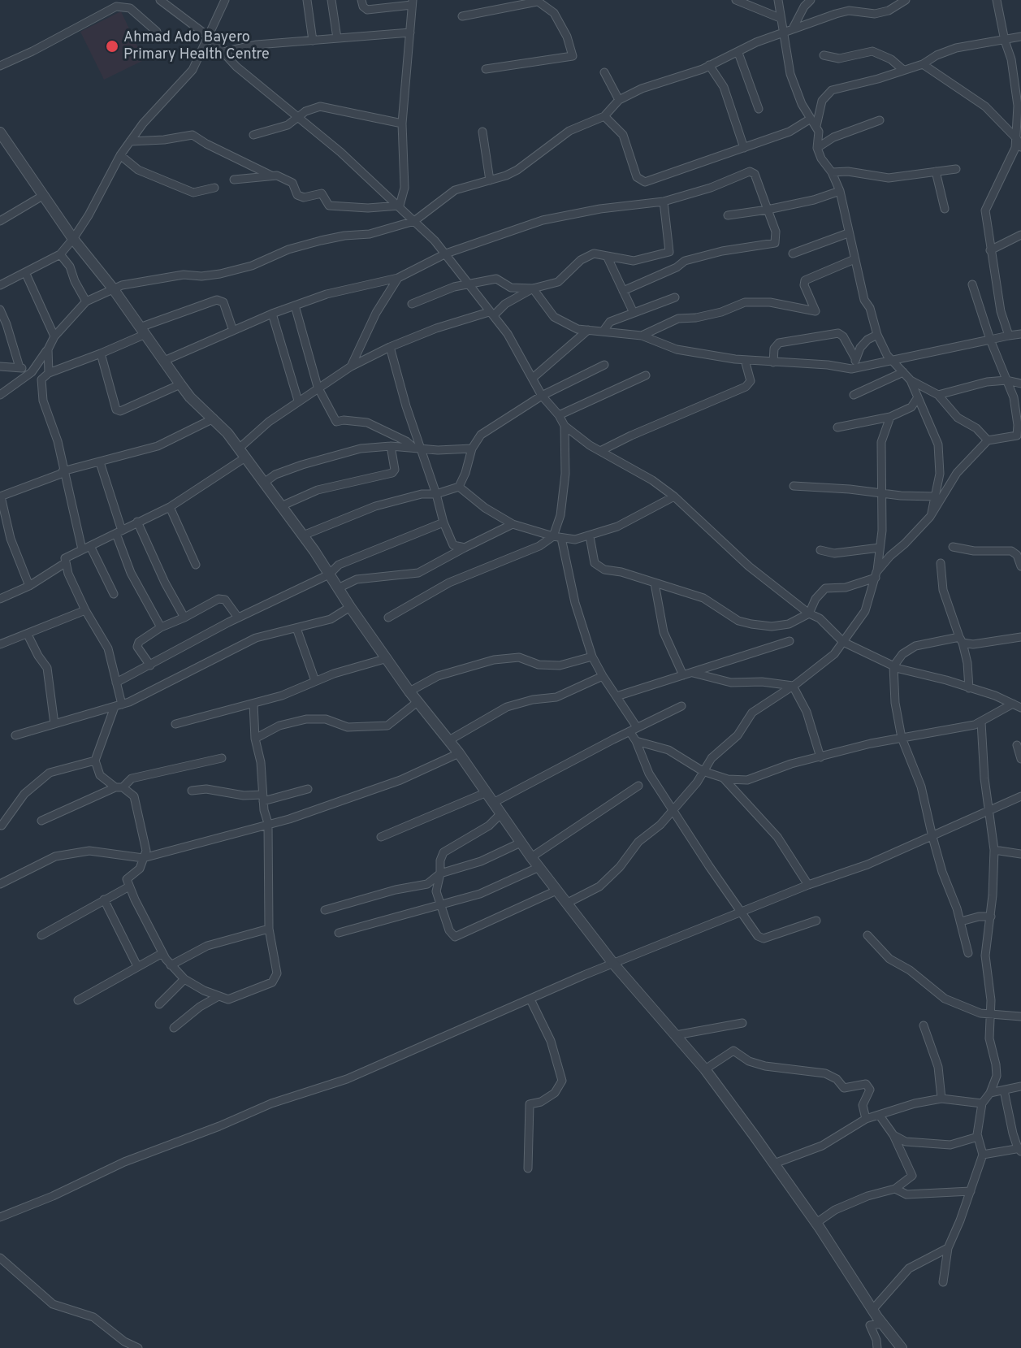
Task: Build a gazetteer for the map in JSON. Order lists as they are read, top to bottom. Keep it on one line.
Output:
{"places":["Ahmad Ado Bayero Primary Health Centre"]}
